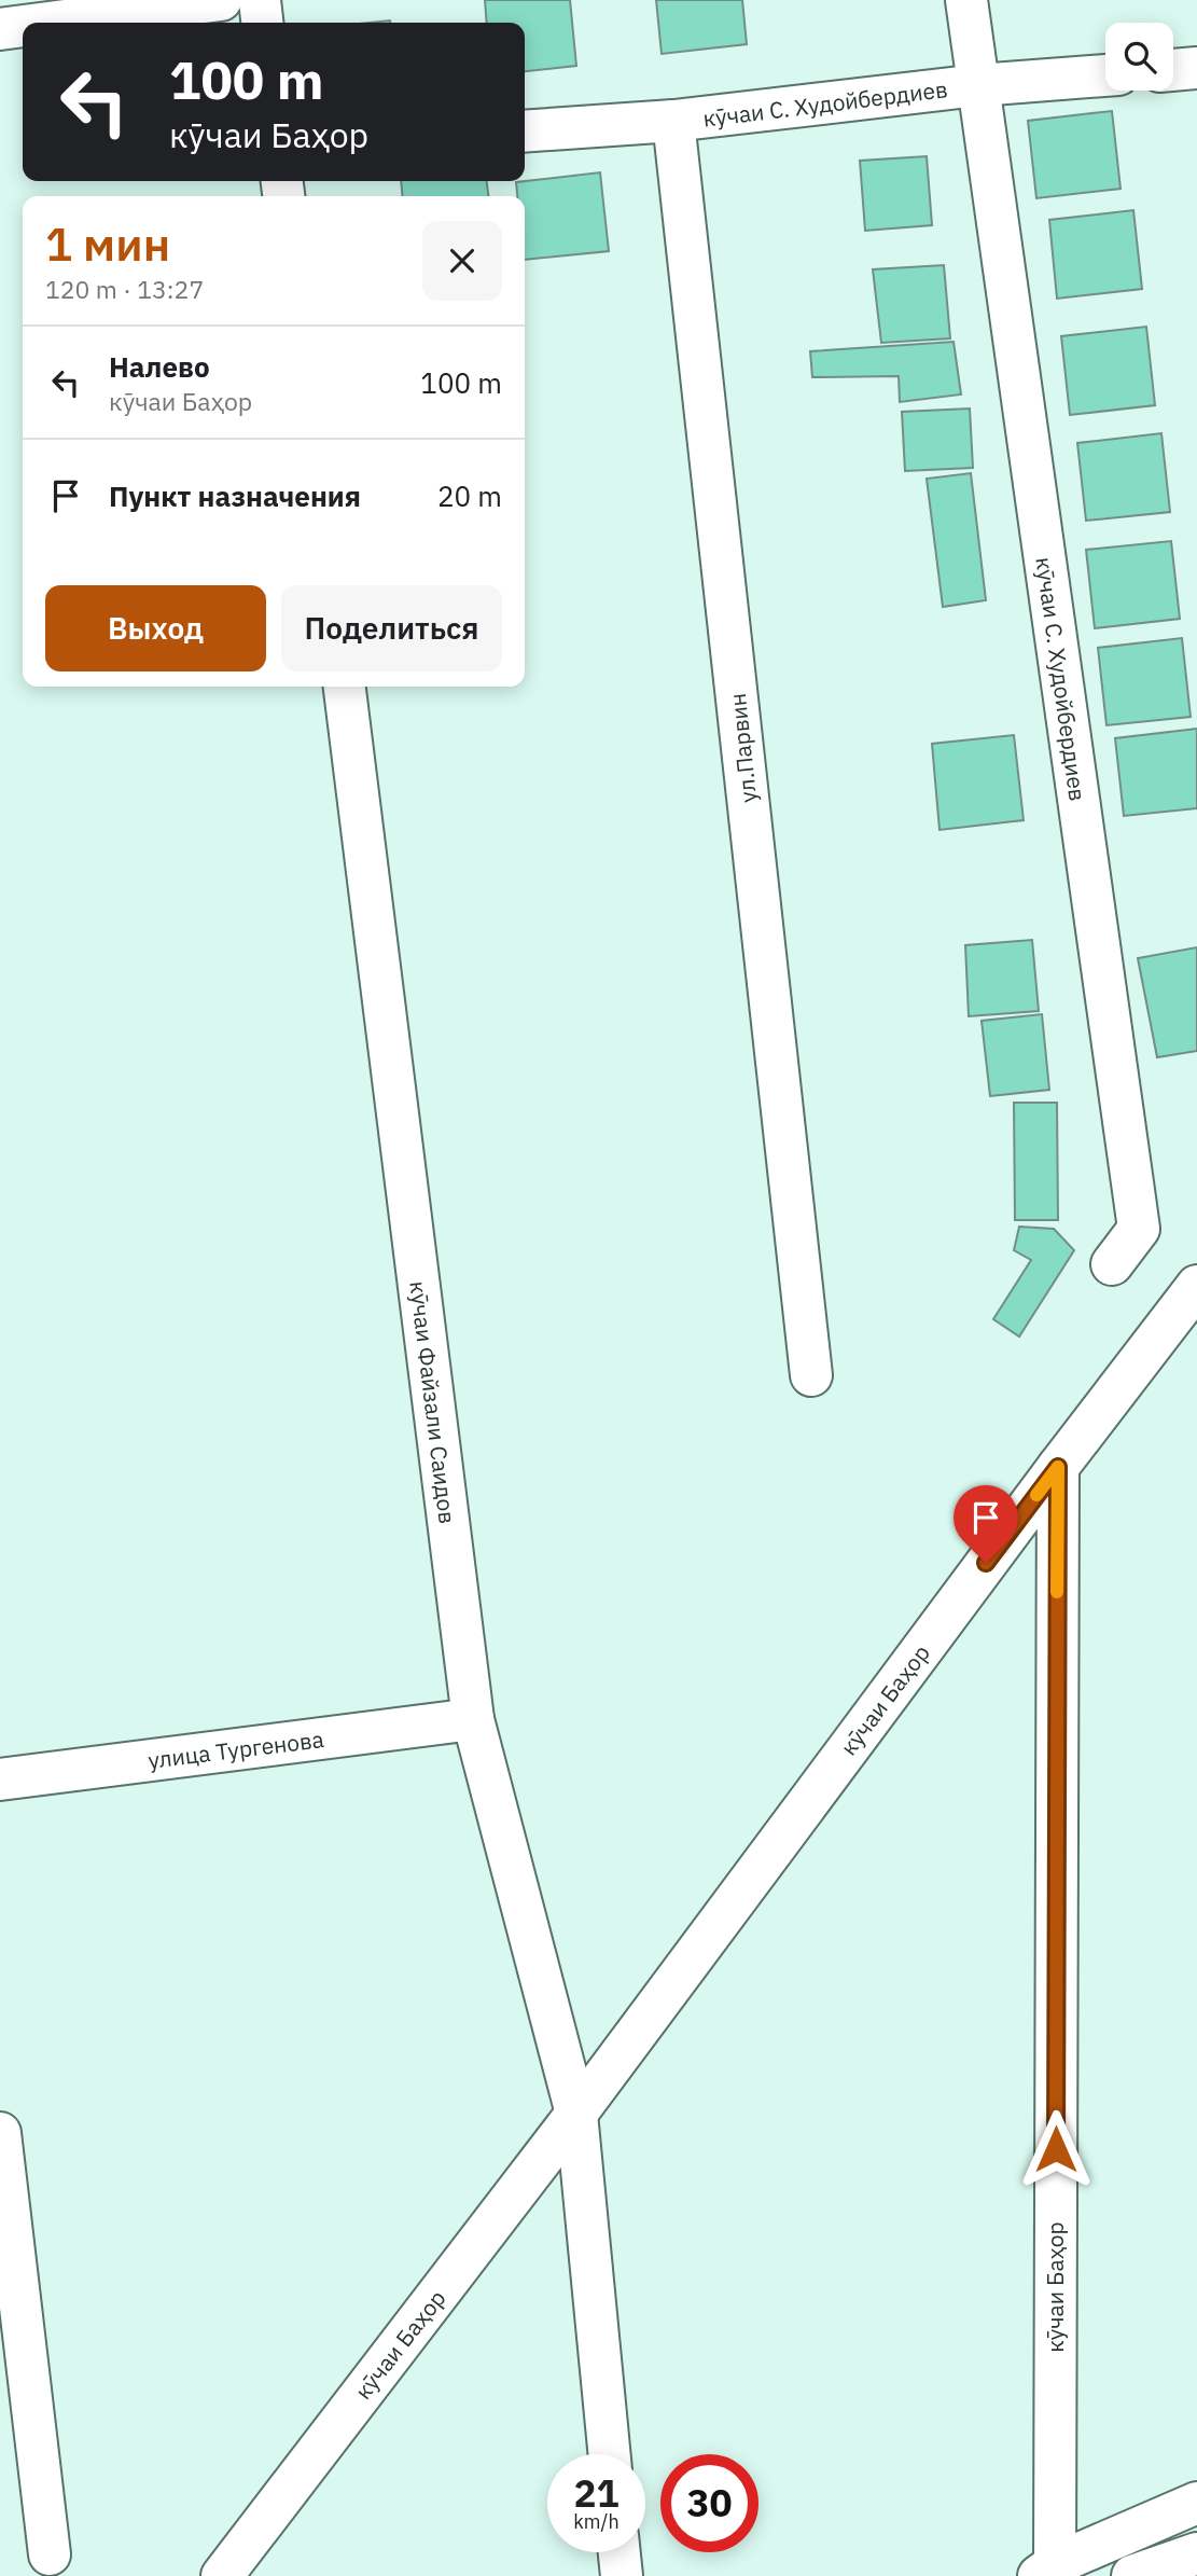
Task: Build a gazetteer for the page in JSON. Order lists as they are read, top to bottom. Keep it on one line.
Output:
{"streets":{"street":["кӯчаи С. Худойбердиев","ул.Парвин","кӯчаи Файзали Саидов","кӯчаи Баҳор","улица Тургенова"]},"crossings":[["кӯчаи С. Худойбердиев","ул.Парвин"],["кӯчаи Файзали Саидов","кӯчаи Баҳор"],["кӯчаи Файзали Саидов","улица Тургенова"]],"page":{"turn":["100 m","кӯчаи Баҳор"],"heading":["1 мин","120 m · 13:27"],"list":[{"name":"Налево","note":"кӯчаи Баҳор","value":"100 m"},{"name":"Пункт назначения","value":"20 m"}],"buttons":["Выход","Поделиться"],"speed":"21 km/h","limit":"30"}}
